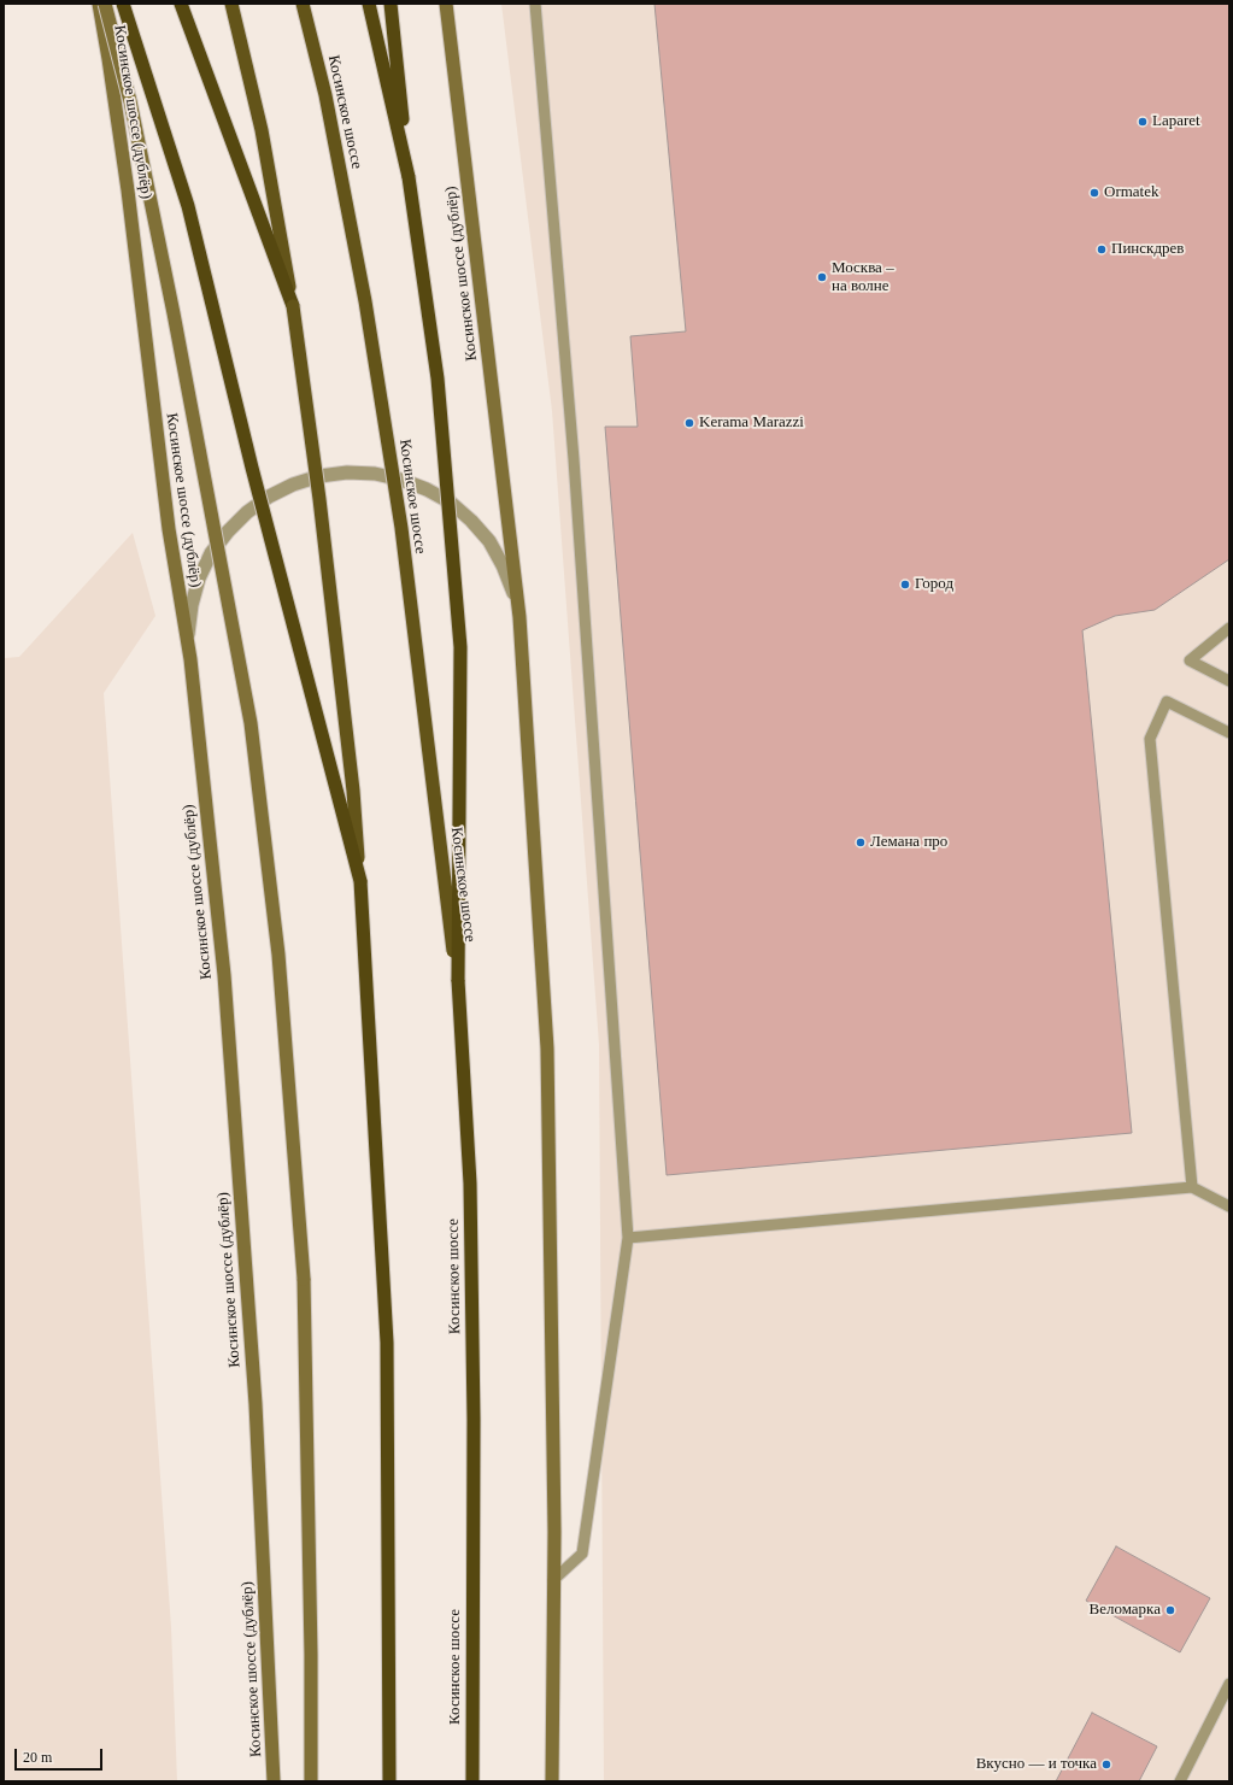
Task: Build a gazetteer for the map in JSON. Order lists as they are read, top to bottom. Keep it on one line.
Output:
{"streets":{"highway":["Косинское шоссе"],"main road":["Косинское шоссе (дублёр)"]},"places":["Laparet","Ormatek","Пинскдрев","Москва – на волне","Kerama Marazzi","Город","Лемана про","Веломарка","Вкусно — и точка"],"scale_bar":"20 m"}
